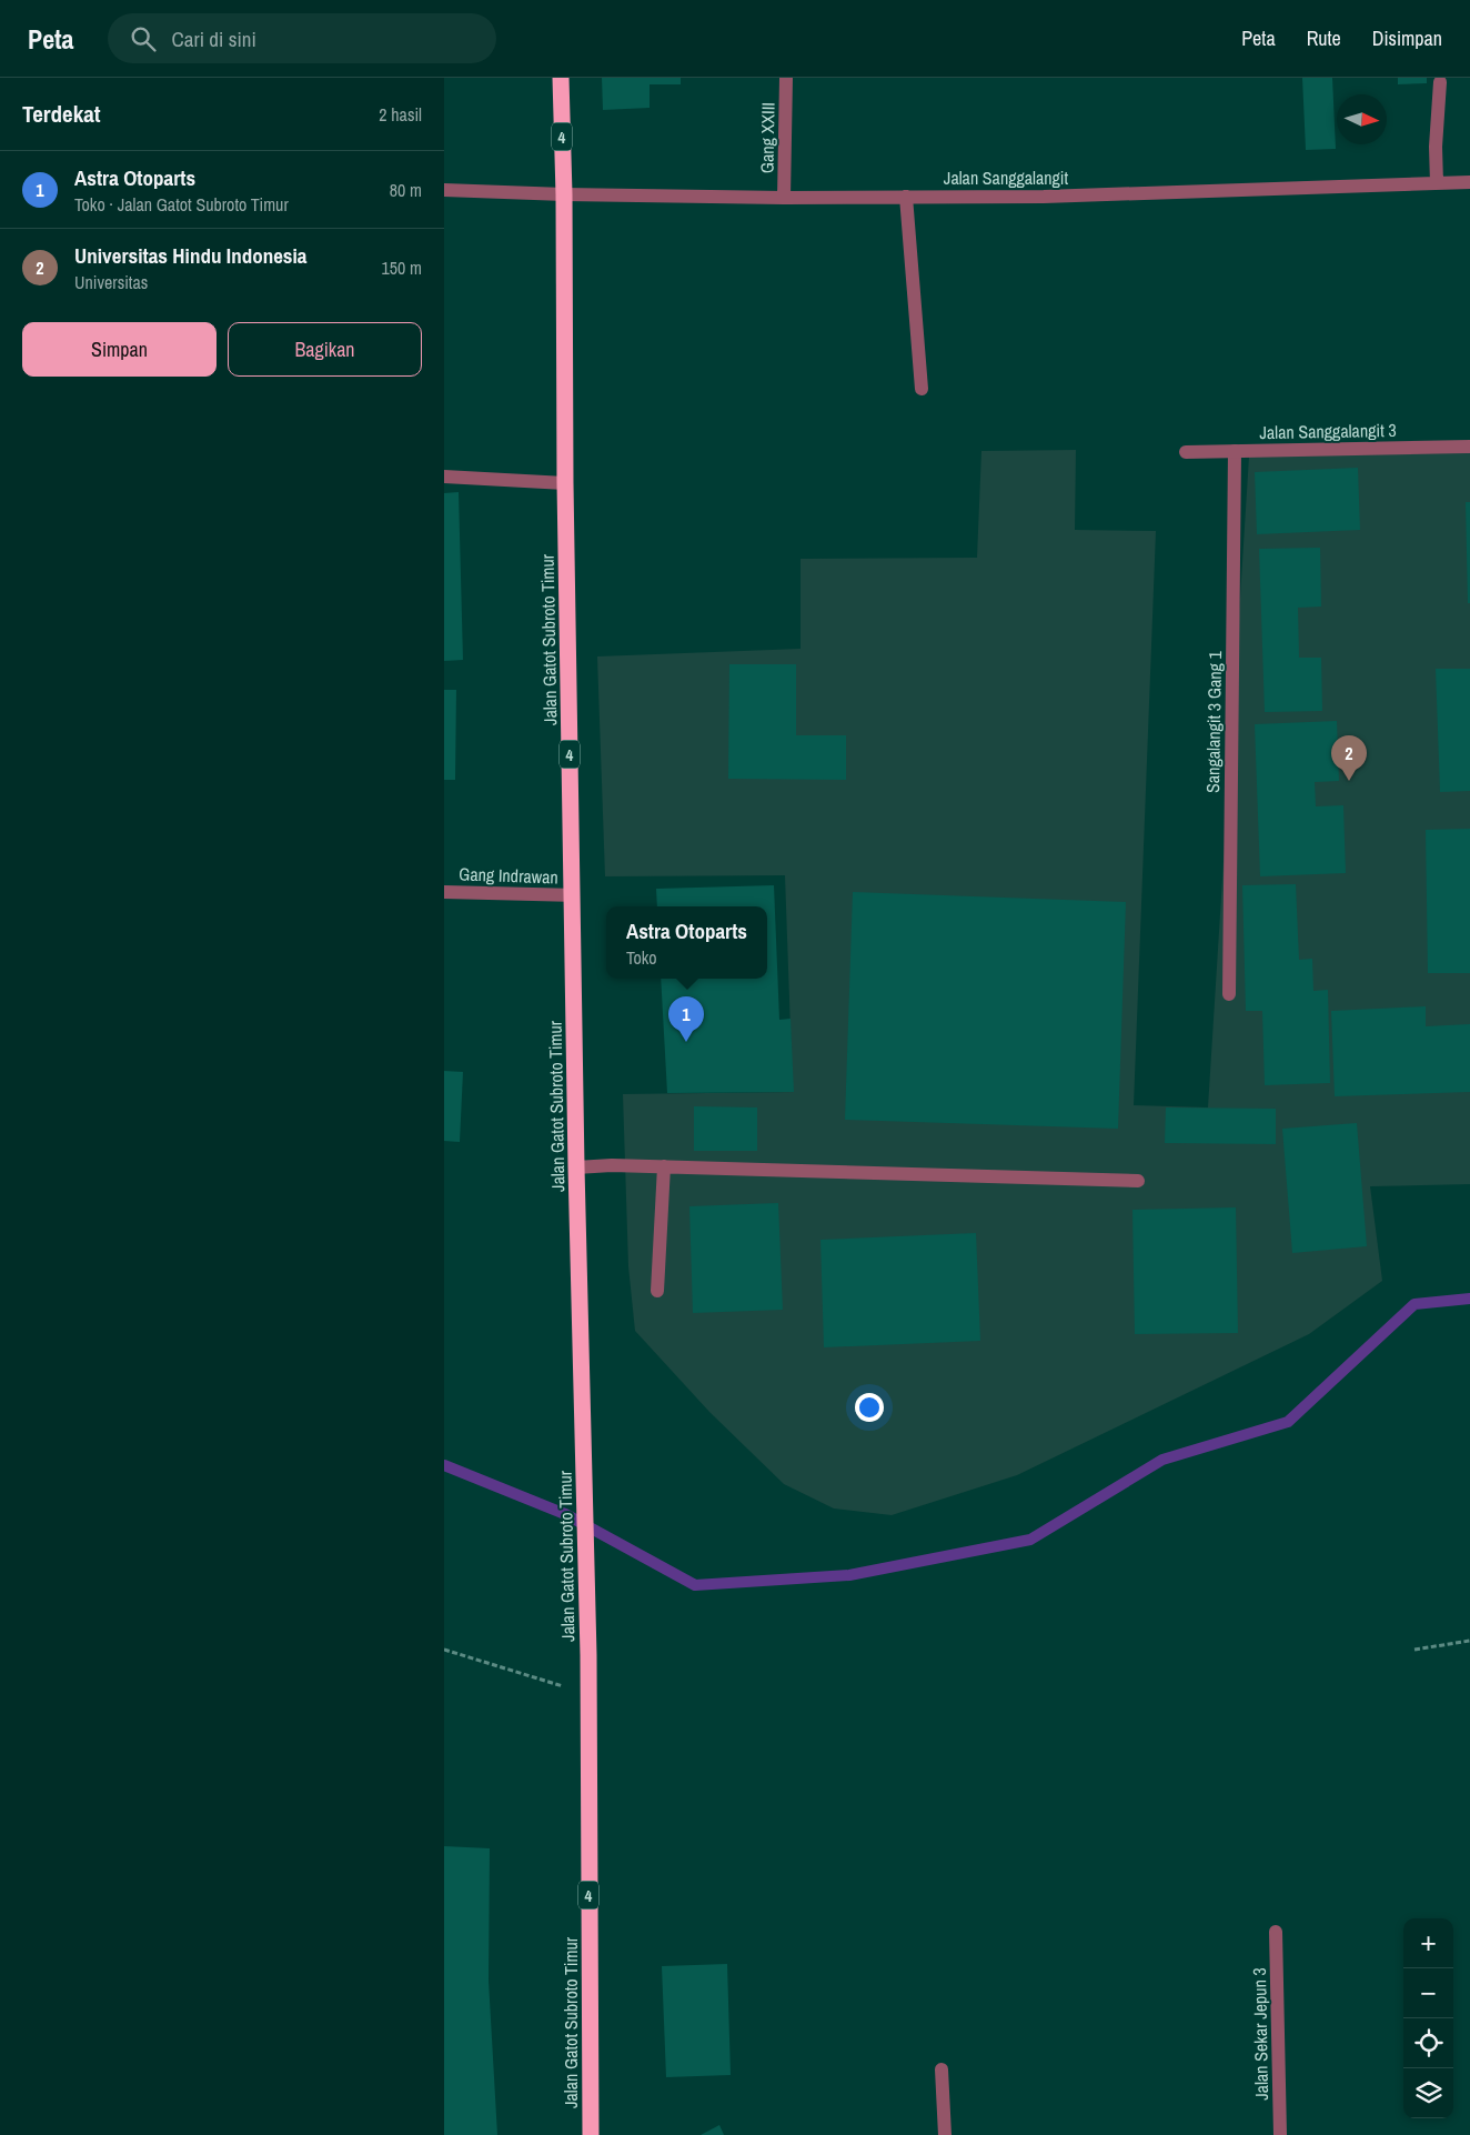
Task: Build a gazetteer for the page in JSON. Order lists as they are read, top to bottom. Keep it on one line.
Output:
{"streets":{"highway":["4","Jalan Gatot Subroto Timur"],"street":["Gang XXIII","Jalan Sanggalangit","Jalan Sanggalangit 3","Sangalangit 3 Gang 1","Gang Indrawan","Jalan Sekar Jepun 3"]},"crossings":[["Gang XXIII","Jalan Sanggalangit"],["Jalan Sanggalangit","Jalan Gatot Subroto Timur"],["Jalan Sanggalangit 3","Sangalangit 3 Gang 1"],["Jalan Gatot Subroto Timur","Gang Indrawan"]],"north":"right","page":{"header":"Peta","search":"Cari di sini","nav":["Peta","Rute","Disimpan"],"heading":["Terdekat","2 hasil"],"list":[{"mark":"1","name":"Astra Otoparts","note":"Toko · Jalan Gatot Subroto Timur","value":"80 m"},{"mark":"2","name":"Universitas Hindu Indonesia","note":"Universitas","value":"150 m"}],"buttons":["Simpan","Bagikan"],"pins":["2","1"],"popup":["Astra Otoparts","Toko"],"map_buttons":["+","−"]}}
